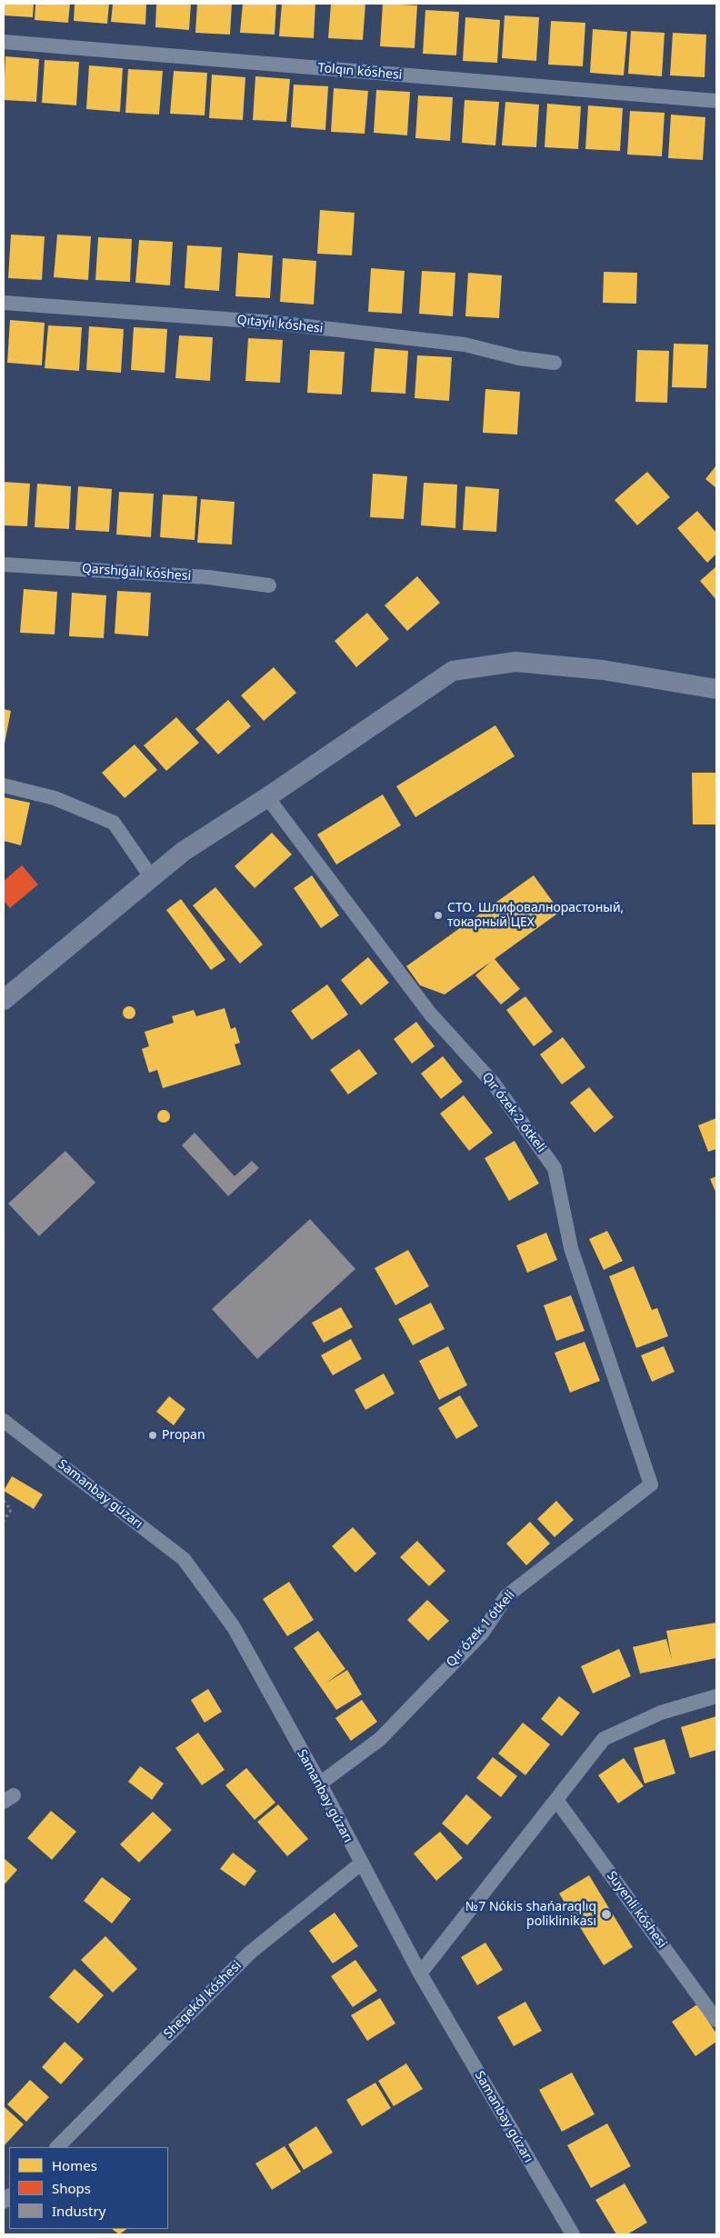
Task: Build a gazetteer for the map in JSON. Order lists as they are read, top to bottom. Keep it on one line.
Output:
{"streets":{"street":["Tolqın kóshesi","Qıtaylı kóshesi","Qarshıǵalı kóshesi","Qır ózek 2 ótkeli","Samanbay gúzarı","Qır ózek 1 ótkeli","Suyenli kóshesi","Shegekól kóshesi"]},"crossings":[["Qır ózek 2 ótkeli","Qır ózek 1 ótkeli"],["Samanbay gúzarı","Qır ózek 1 ótkeli"],["Samanbay gúzarı","Shegekól kóshesi"]],"places":["СТО. Шлифовалнорастоный, токарный ЦЕХ","Propan","№7 Nókis shańaraqlıq poliklinikası"],"legend":["Homes","Shops","Industry"]}
